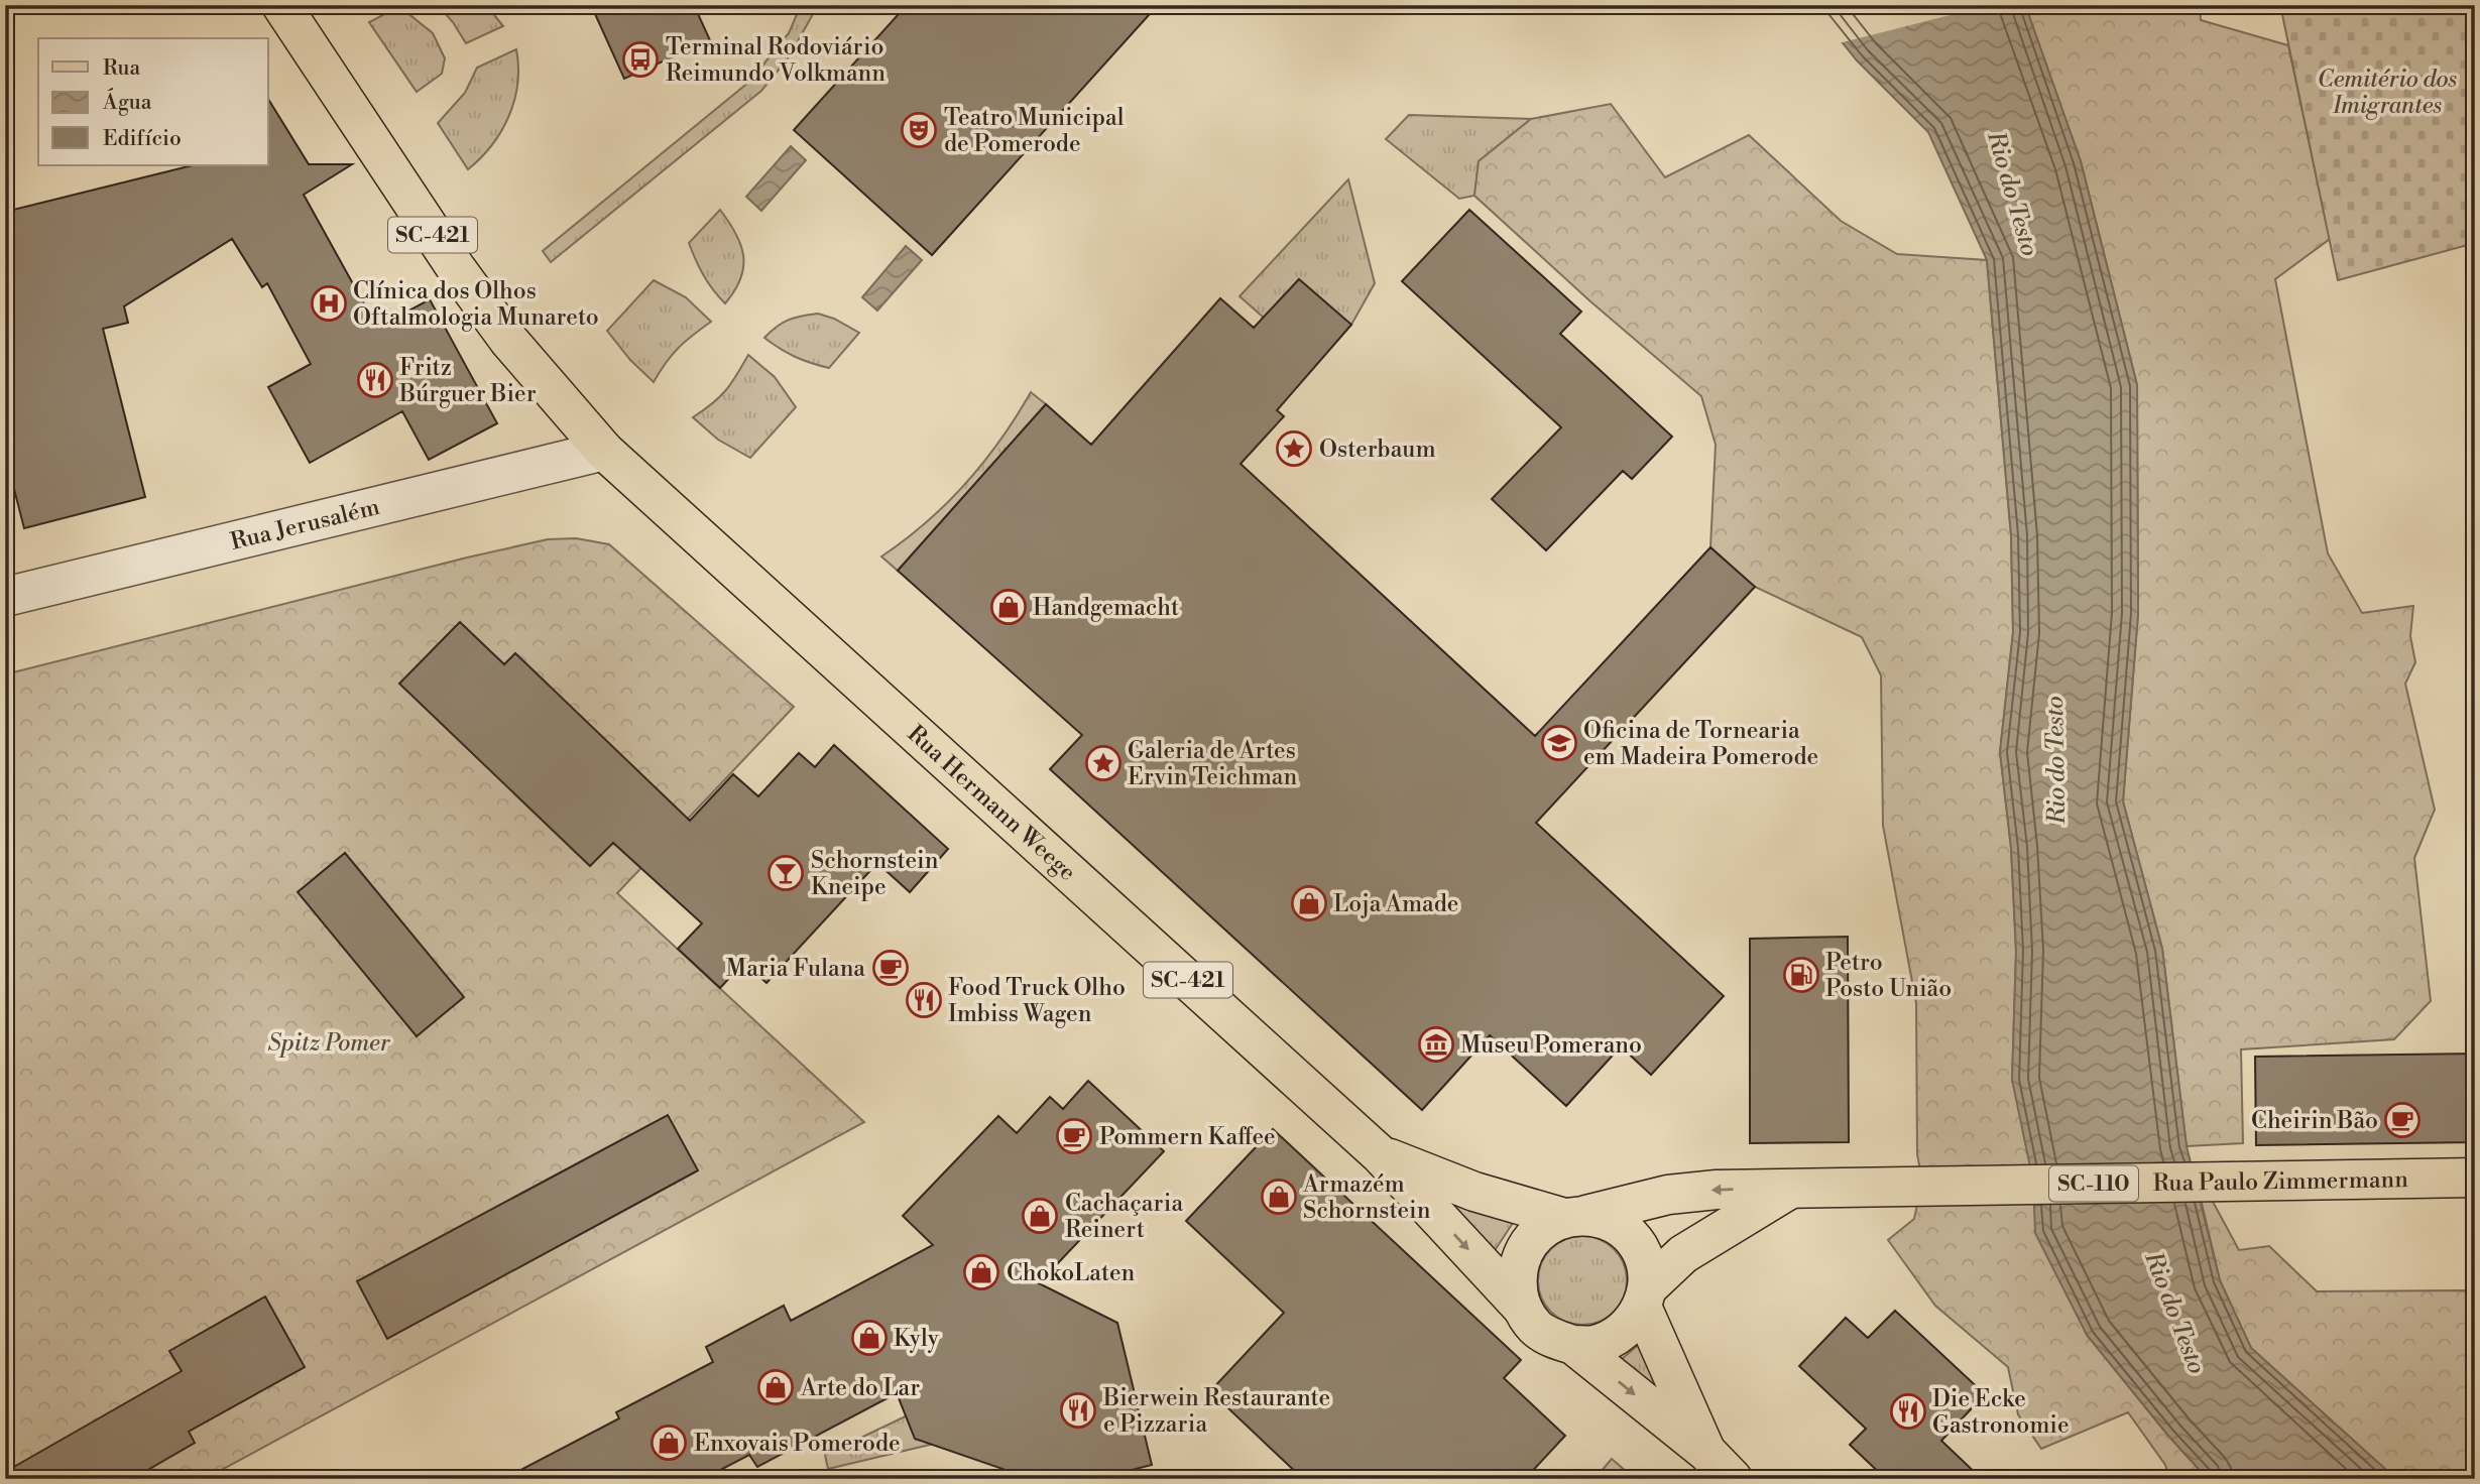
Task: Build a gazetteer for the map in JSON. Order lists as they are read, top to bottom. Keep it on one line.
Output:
{"streets":{"main road":["SC-421","Rua Hermann Weege","Rua Paulo Zimmermann","SC-110"],"street":["Rua Jerusalém"]},"crossings":[["SC-421","Rua Jerusalém"],["SC-421","Rua Hermann Weege"],["Rua Jerusalém","Rua Hermann Weege"],["Rua Hermann Weege","Rua Paulo Zimmermann"]],"water":["Rio do Testo"],"parks":["Cemitério dos Imigrantes","Spitz Pomer"],"places":{"bus stop":["Terminal Rodoviário Reimundo Volkmann"],"theatre":["Teatro Municipal de Pomerode"],"hospital":["Clínica dos Olhos Oftalmologia Munareto"],"restaurant":["Fritz Búrguer Bier","Food Truck Olho Imbiss Wagen","Bierwein Restaurante e Pizzaria","Die Ecke Gastronomie"],"place":["Osterbaum","Galeria de Artes Ervin Teichman"],"shop":["Handgemacht","Loja Amade","Armazém Schornstein","Cachaçaria Reinert","ChokoLaten","Kyly","Arte do Lar","Enxovais Pomerode"],"school or university":["Oficina de Tornearia em Madeira Pomerode"],"bar":["Schornstein Kneipe"],"cafe":["Maria Fulana","Cheirin Bão","Pommern Kaffee"],"fuel station":["Petro Posto União"],"museum":["Museu Pomerano"]},"legend":["Rua","Água","Edifício"]}
